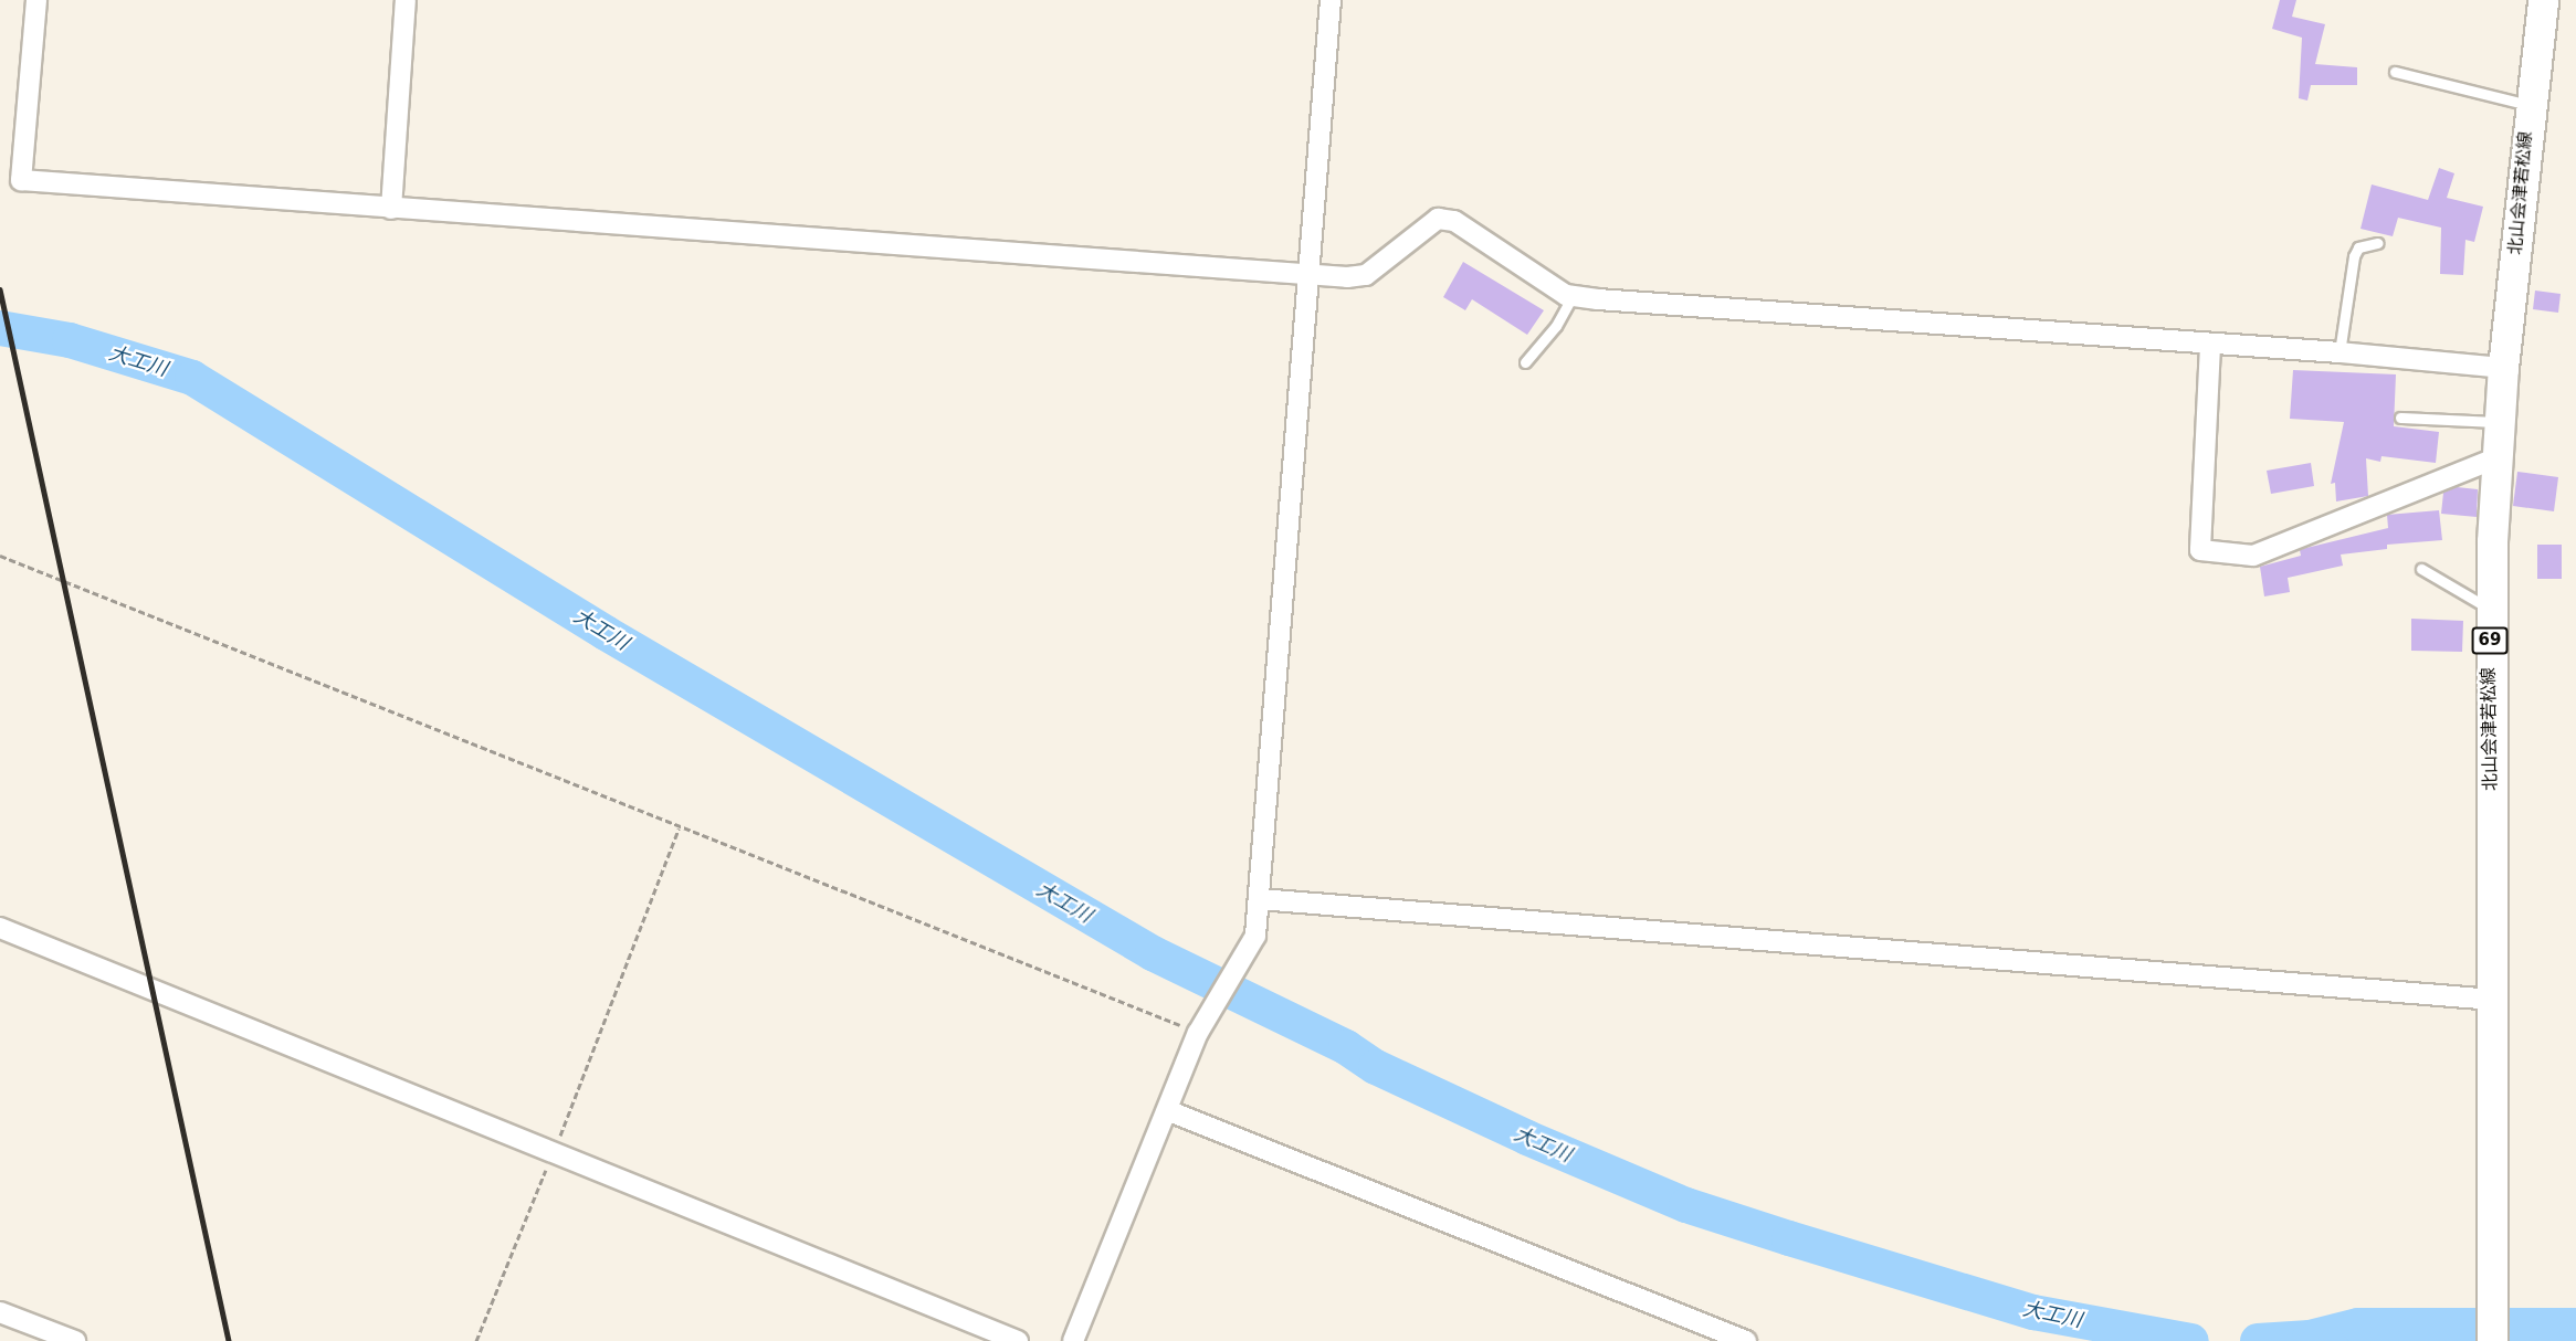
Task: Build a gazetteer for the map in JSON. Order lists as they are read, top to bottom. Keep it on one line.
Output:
{"streets":{"main road":["北山会津若松線","69"]},"water":["大工川"]}
